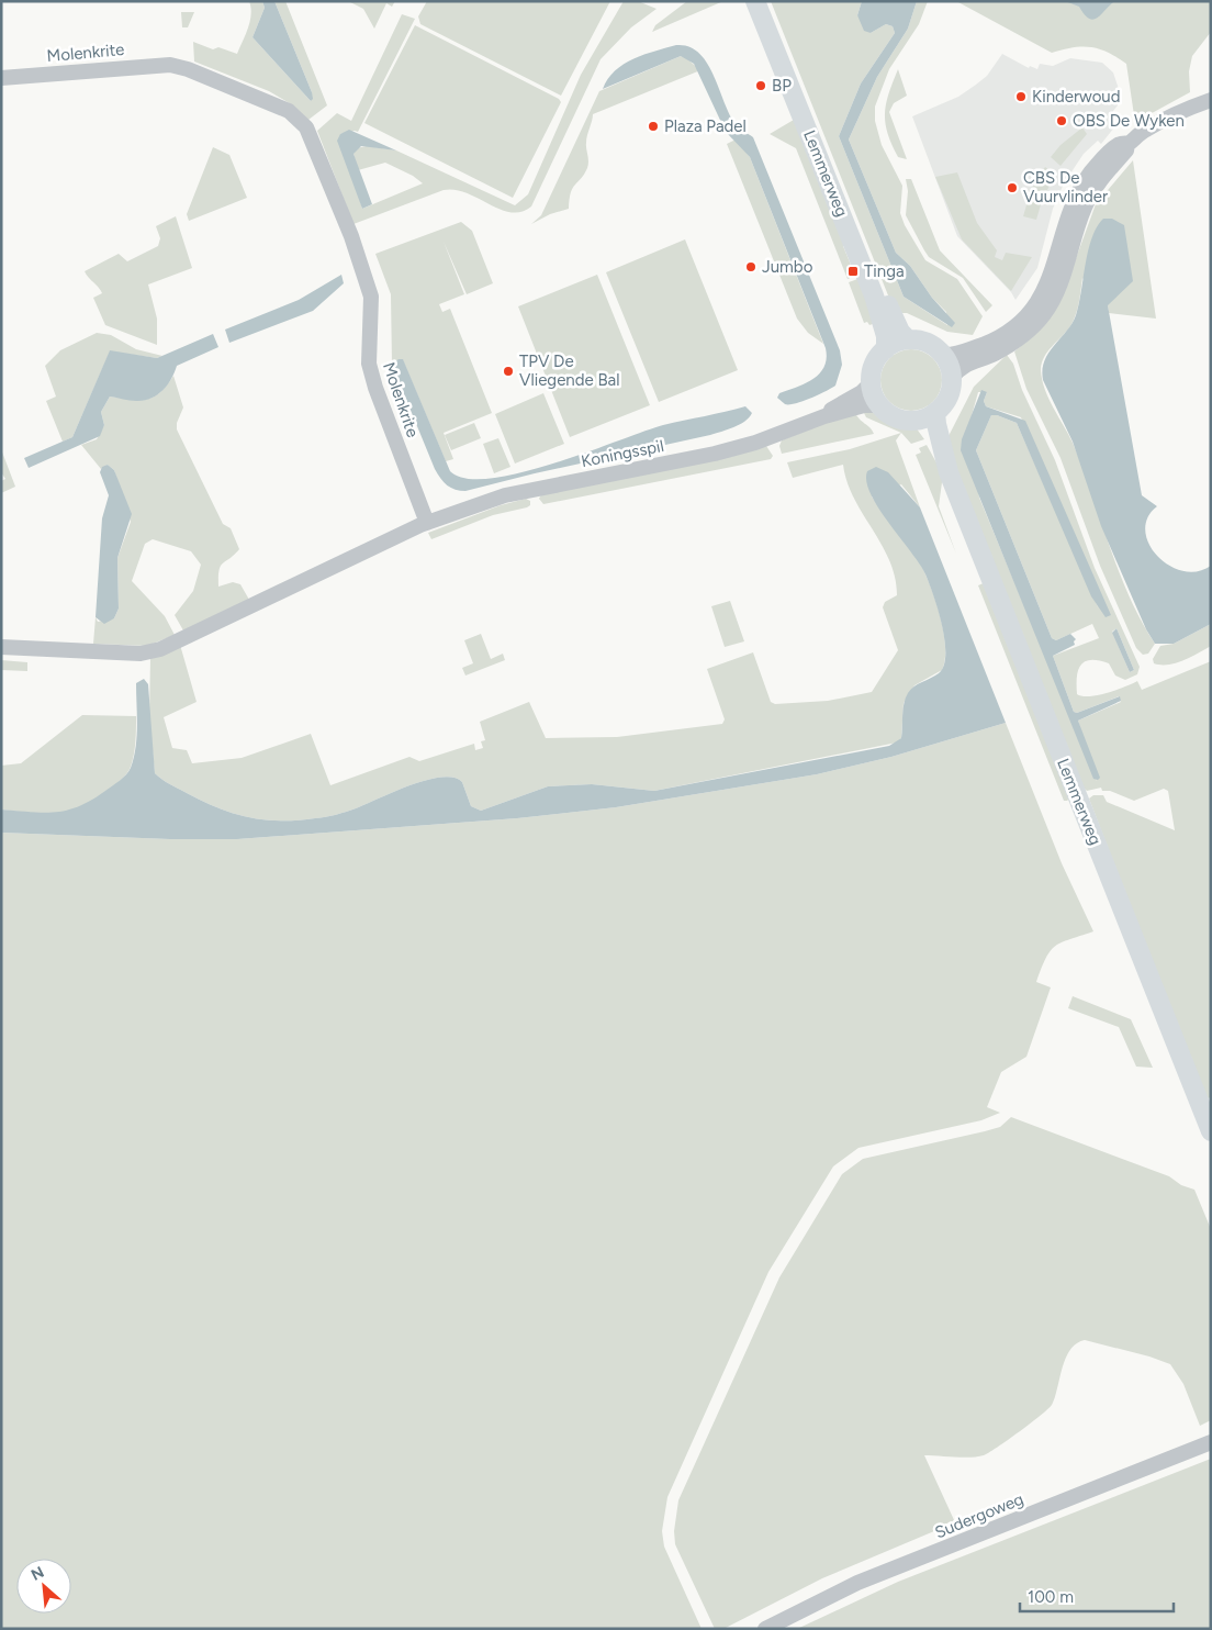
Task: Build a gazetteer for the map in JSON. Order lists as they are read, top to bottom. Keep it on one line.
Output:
{"streets":{"main road":["Lemmerweg"],"street":["Molenkrite","Koningsspil","Sudergoweg"]},"crossings":[["Molenkrite","Koningsspil"],["Lemmerweg","Koningsspil"]],"places":{"other":["BP","Kinderwoud","OBS De Wyken","Plaza Padel","CBS De Vuurvlinder","Jumbo","TPV De Vliegende Bal"],"transit":["Tinga"]},"scale_bar":"100 m","north":"top left"}
